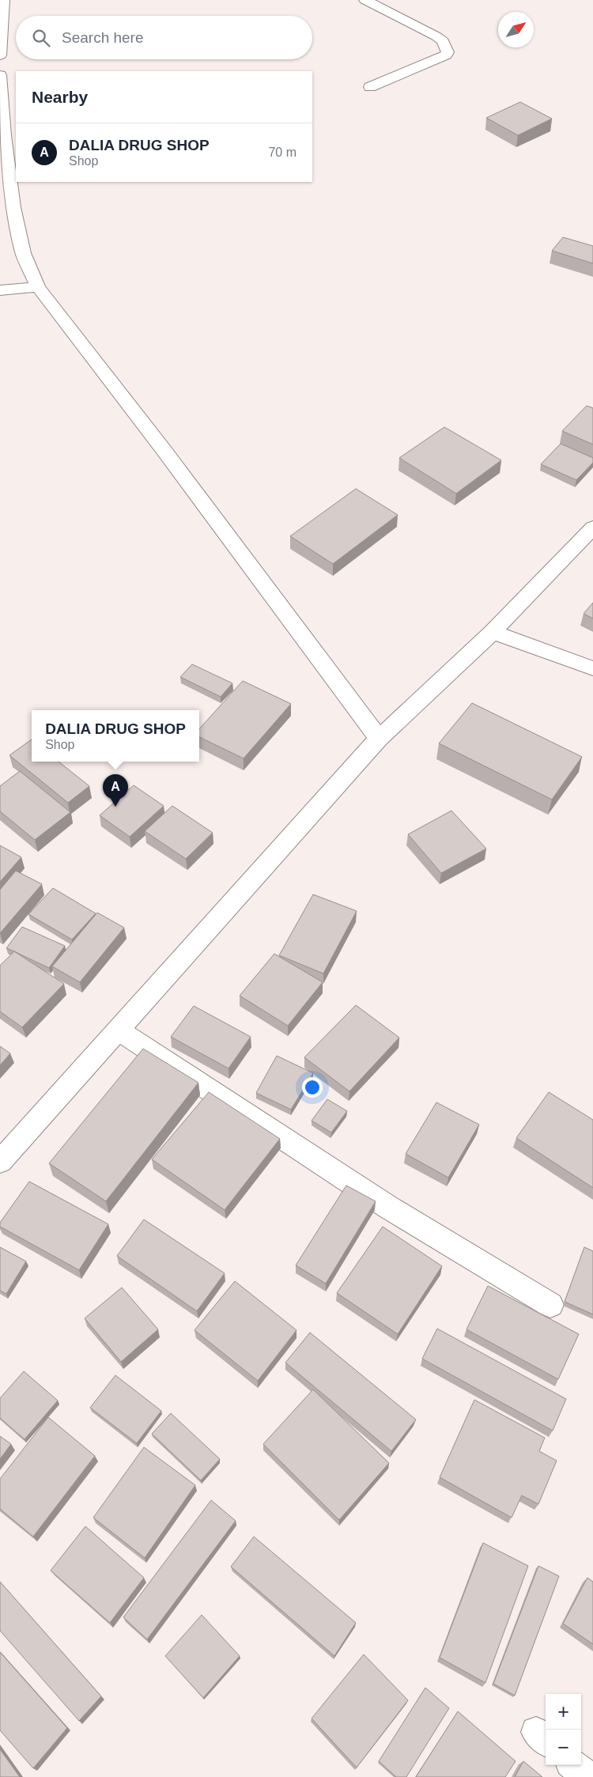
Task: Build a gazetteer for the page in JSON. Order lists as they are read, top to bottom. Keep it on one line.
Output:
{"north":"top right","page":{"search":"Search here","heading":"Nearby","list":[{"mark":"A","name":"DALIA DRUG SHOP","note":"Shop","value":"70 m"}],"popup":["DALIA DRUG SHOP","Shop"],"pins":"A","map_buttons":["+","−"]}}
